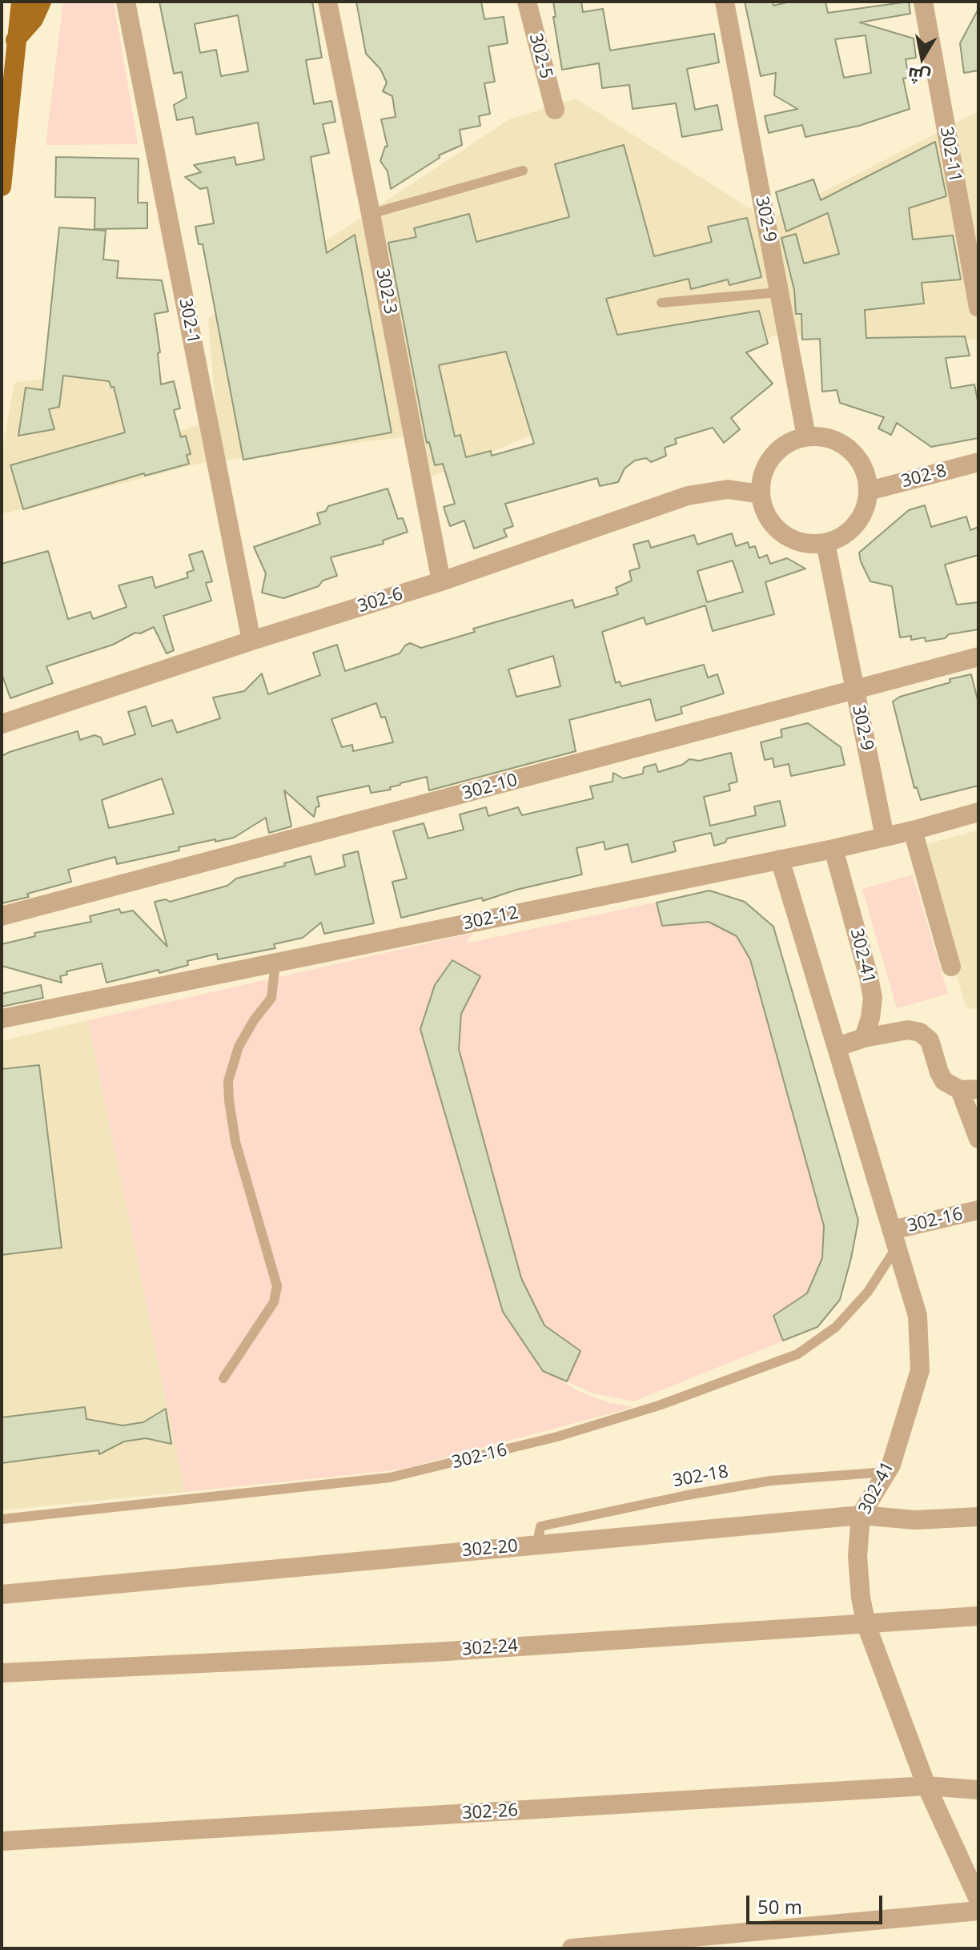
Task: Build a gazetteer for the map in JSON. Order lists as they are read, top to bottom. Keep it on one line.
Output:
{"streets":{"street":["302-5","302-11","302-9","302-3","302-1","302-8","302-6","302-10","302-12","302-41","302-16","302-20","302-24","302-26"],"lane":["302-18"]},"crossings":[["302-9","302-8"],["302-9","302-6"],["302-9","302-10"],["302-9","302-12"],["302-3","302-6"],["302-1","302-6"],["302-8","302-6"],["302-12","302-41"],["302-41","302-16"],["302-41","302-18"],["302-41","302-20"],["302-41","302-24"],["302-41","302-26"],["302-18","302-20"]],"scale_bar":"50 m","north":"bottom"}
